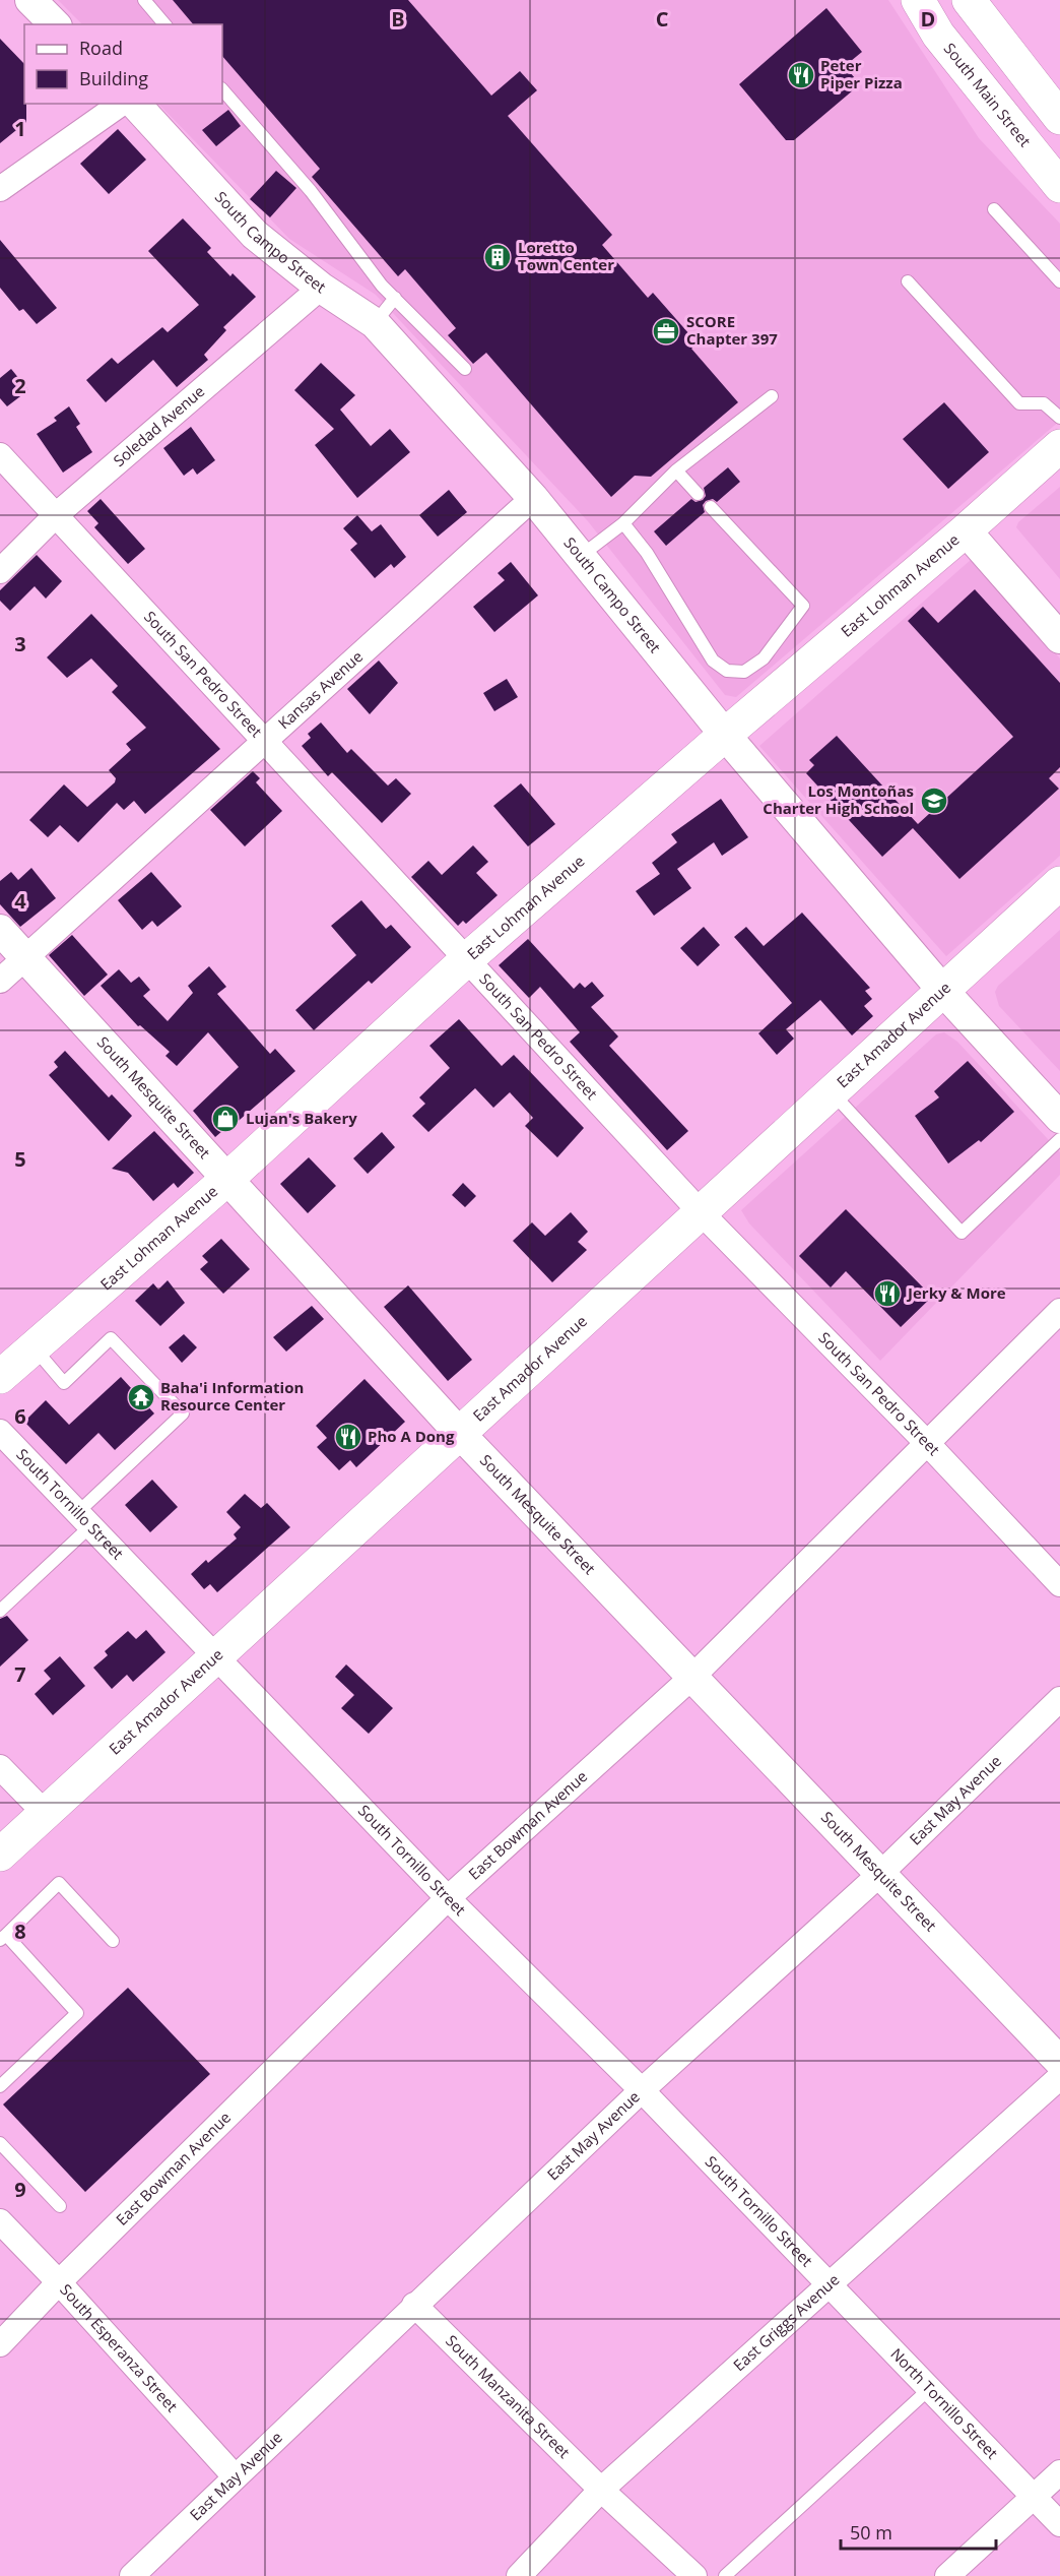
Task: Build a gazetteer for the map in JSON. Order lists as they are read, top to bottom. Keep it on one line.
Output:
{"streets":{"main road":["South Main Street","East Lohman Avenue","East Amador Avenue"],"street":["South Campo Street","Soledad Avenue","South San Pedro Street","Kansas Avenue","South Mesquite Street","South Tornillo Street","East May Avenue","East Bowman Avenue","East Griggs Avenue","South Esperanza Street","South Manzanita Street","North Tornillo Street"]},"crossings":[["South Campo Street","Soledad Avenue"],["South Campo Street","East Lohman Avenue"],["South Campo Street","Kansas Avenue"],["South Campo Street","East Amador Avenue"],["Soledad Avenue","South San Pedro Street"],["East Lohman Avenue","South San Pedro Street"],["East Lohman Avenue","South Mesquite Street"],["South San Pedro Street","Kansas Avenue"],["South San Pedro Street","East Amador Avenue"],["South San Pedro Street","East Bowman Avenue"],["Kansas Avenue","South Mesquite Street"],["East Amador Avenue","South Mesquite Street"],["East Amador Avenue","South Tornillo Street"],["South Mesquite Street","East May Avenue"],["South Mesquite Street","East Bowman Avenue"],["South Tornillo Street","East May Avenue"],["South Tornillo Street","East Bowman Avenue"],["South Tornillo Street","East Griggs Avenue"],["South Tornillo Street","North Tornillo Street"],["East May Avenue","South Esperanza Street"],["East May Avenue","South Manzanita Street"],["East Bowman Avenue","South Esperanza Street"],["East Griggs Avenue","South Manzanita Street"],["East Griggs Avenue","North Tornillo Street"]],"places":{"restaurant":["Peter Piper Pizza","Jerky & More","Pho A Dong"],"building":["Loretto Town Center"],"office":["SCORE Chapter 397"],"school or university":["Los Montoñas Charter High School"],"shop":["Lujan's Bakery"],"temple":["Baha'i Information Resource Center"]},"legend":["Road","Building"],"scale_bar":"50 m","grid":{"columns":["B","C","D"],"rows":["1","2","3","4","5","6","7","8","9"]}}
